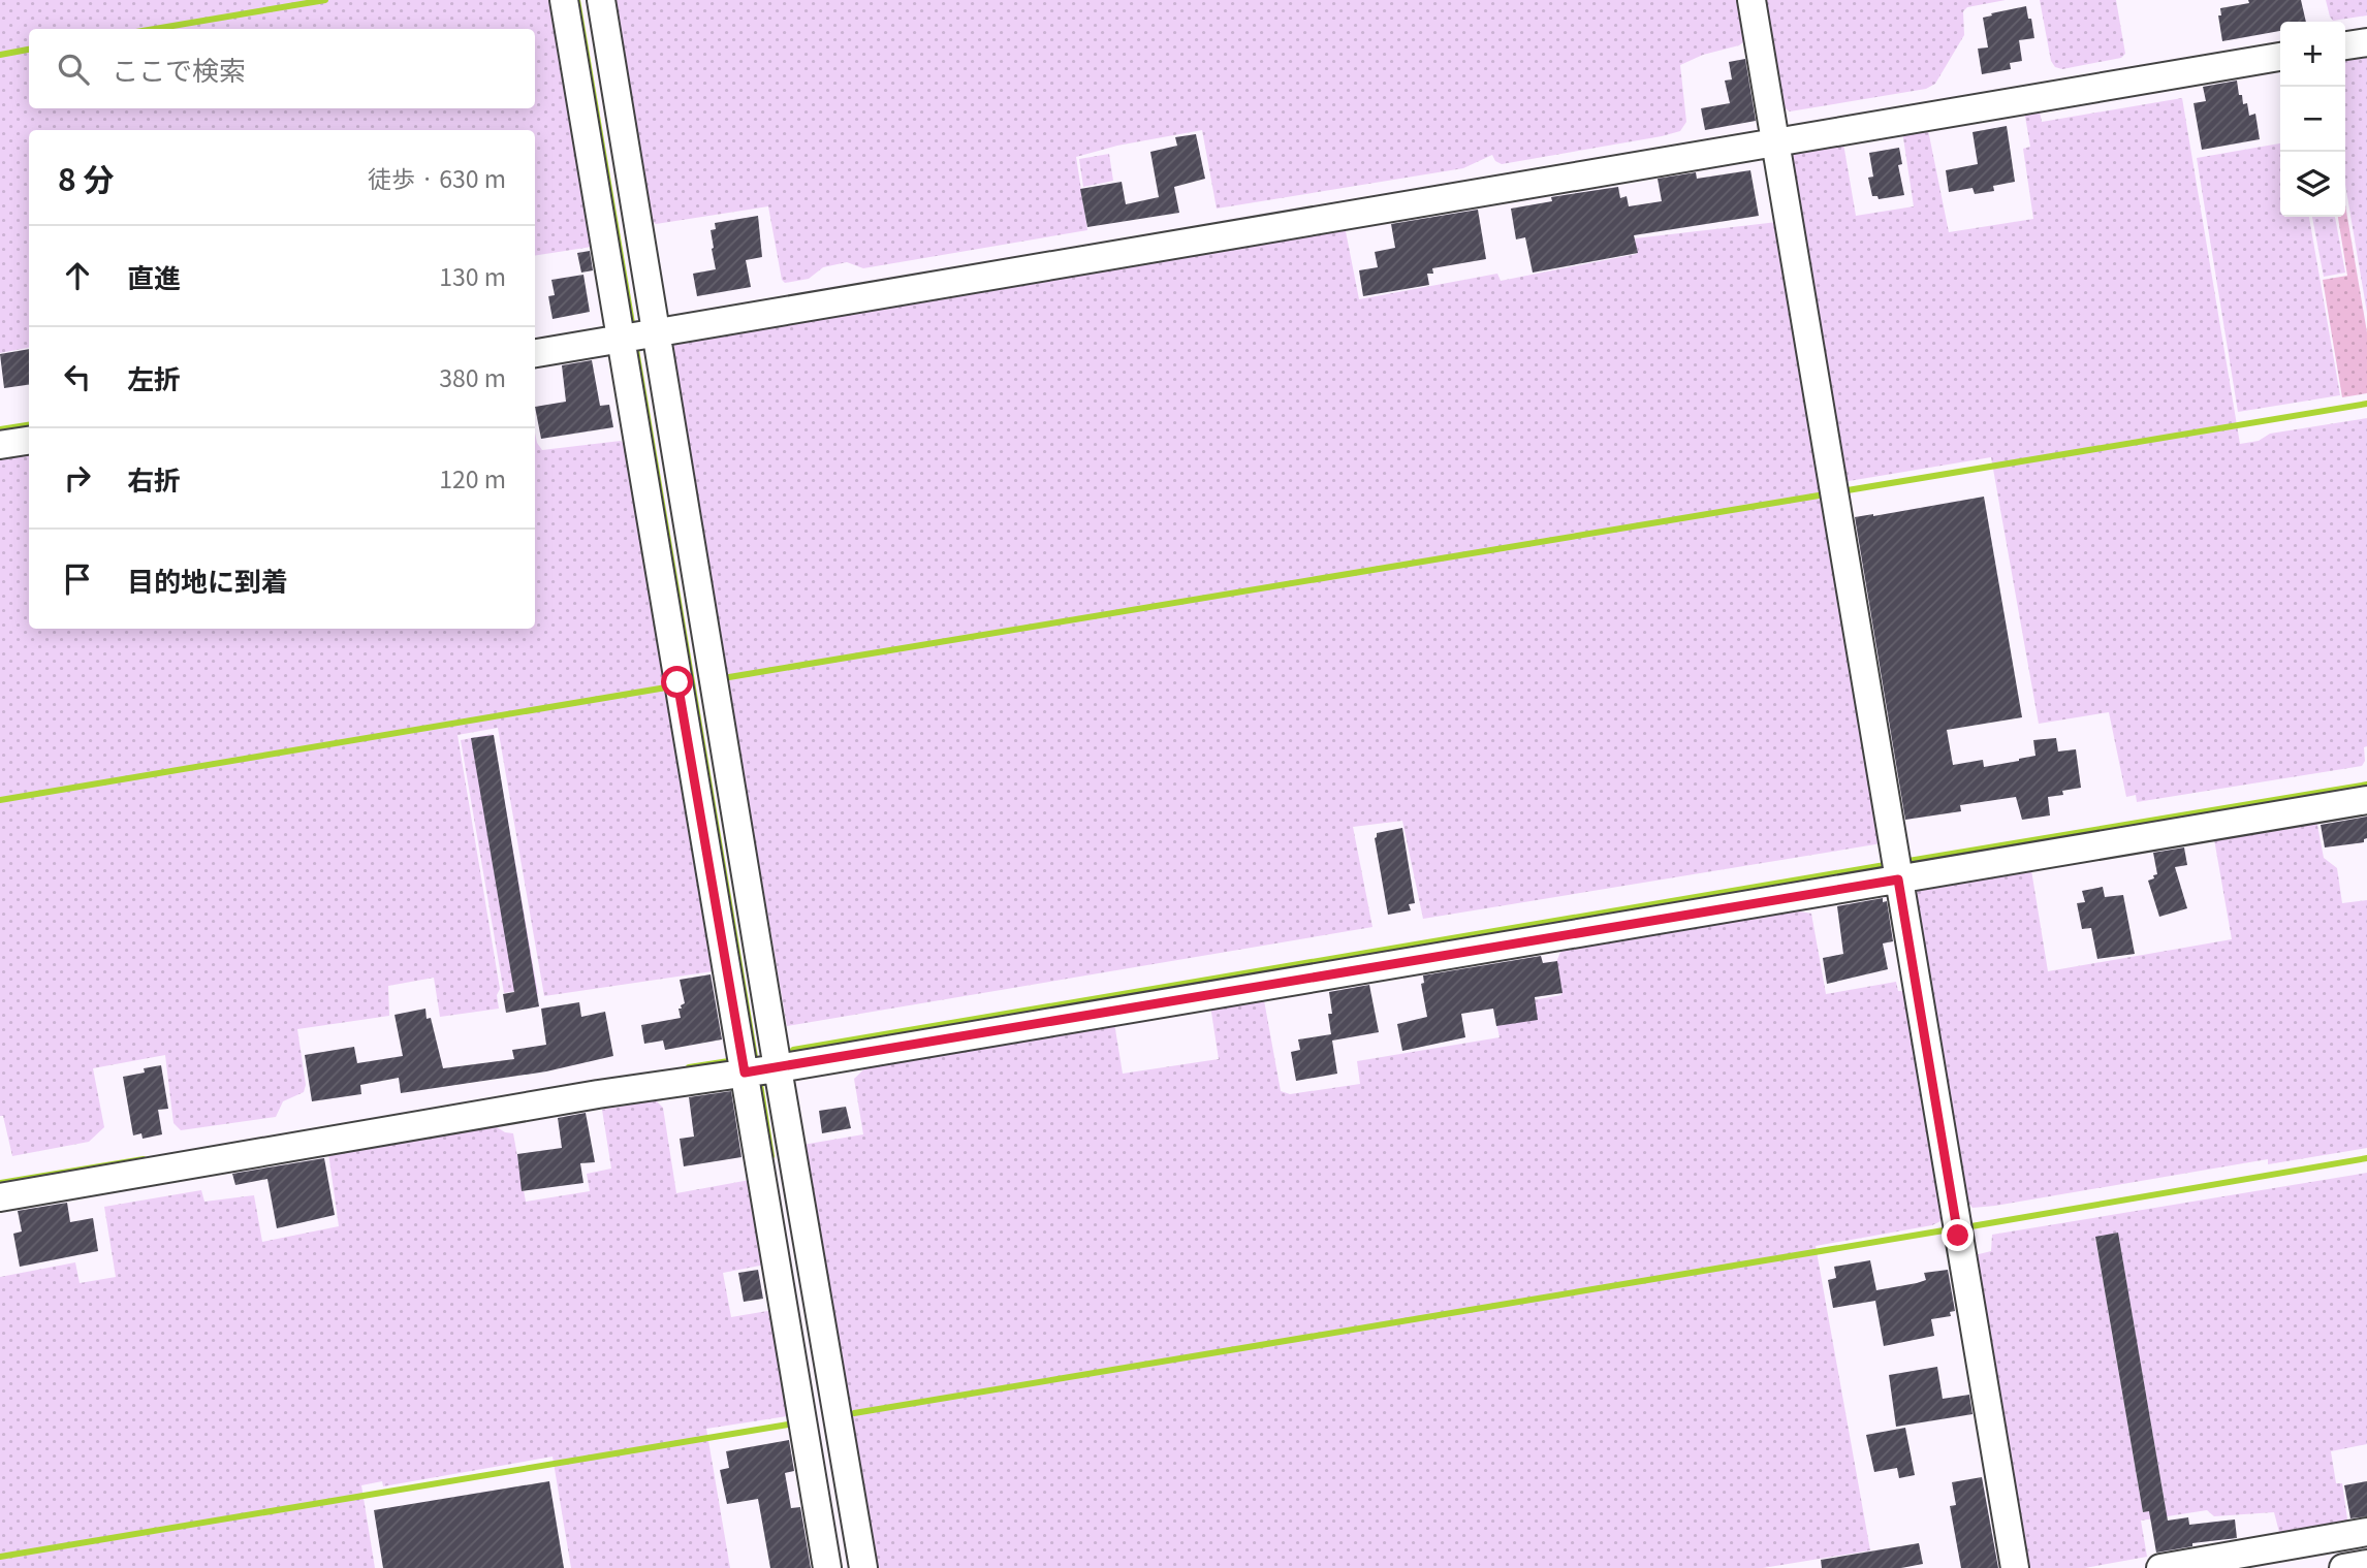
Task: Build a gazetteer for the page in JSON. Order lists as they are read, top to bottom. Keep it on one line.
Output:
{"page":{"map_buttons":["+","−"],"search":"ここで検索","heading":["8 分","徒歩 · 630 m"],"list":[["直進","130 m"],["左折","380 m"],["右折","120 m"],"目的地に到着"]}}
